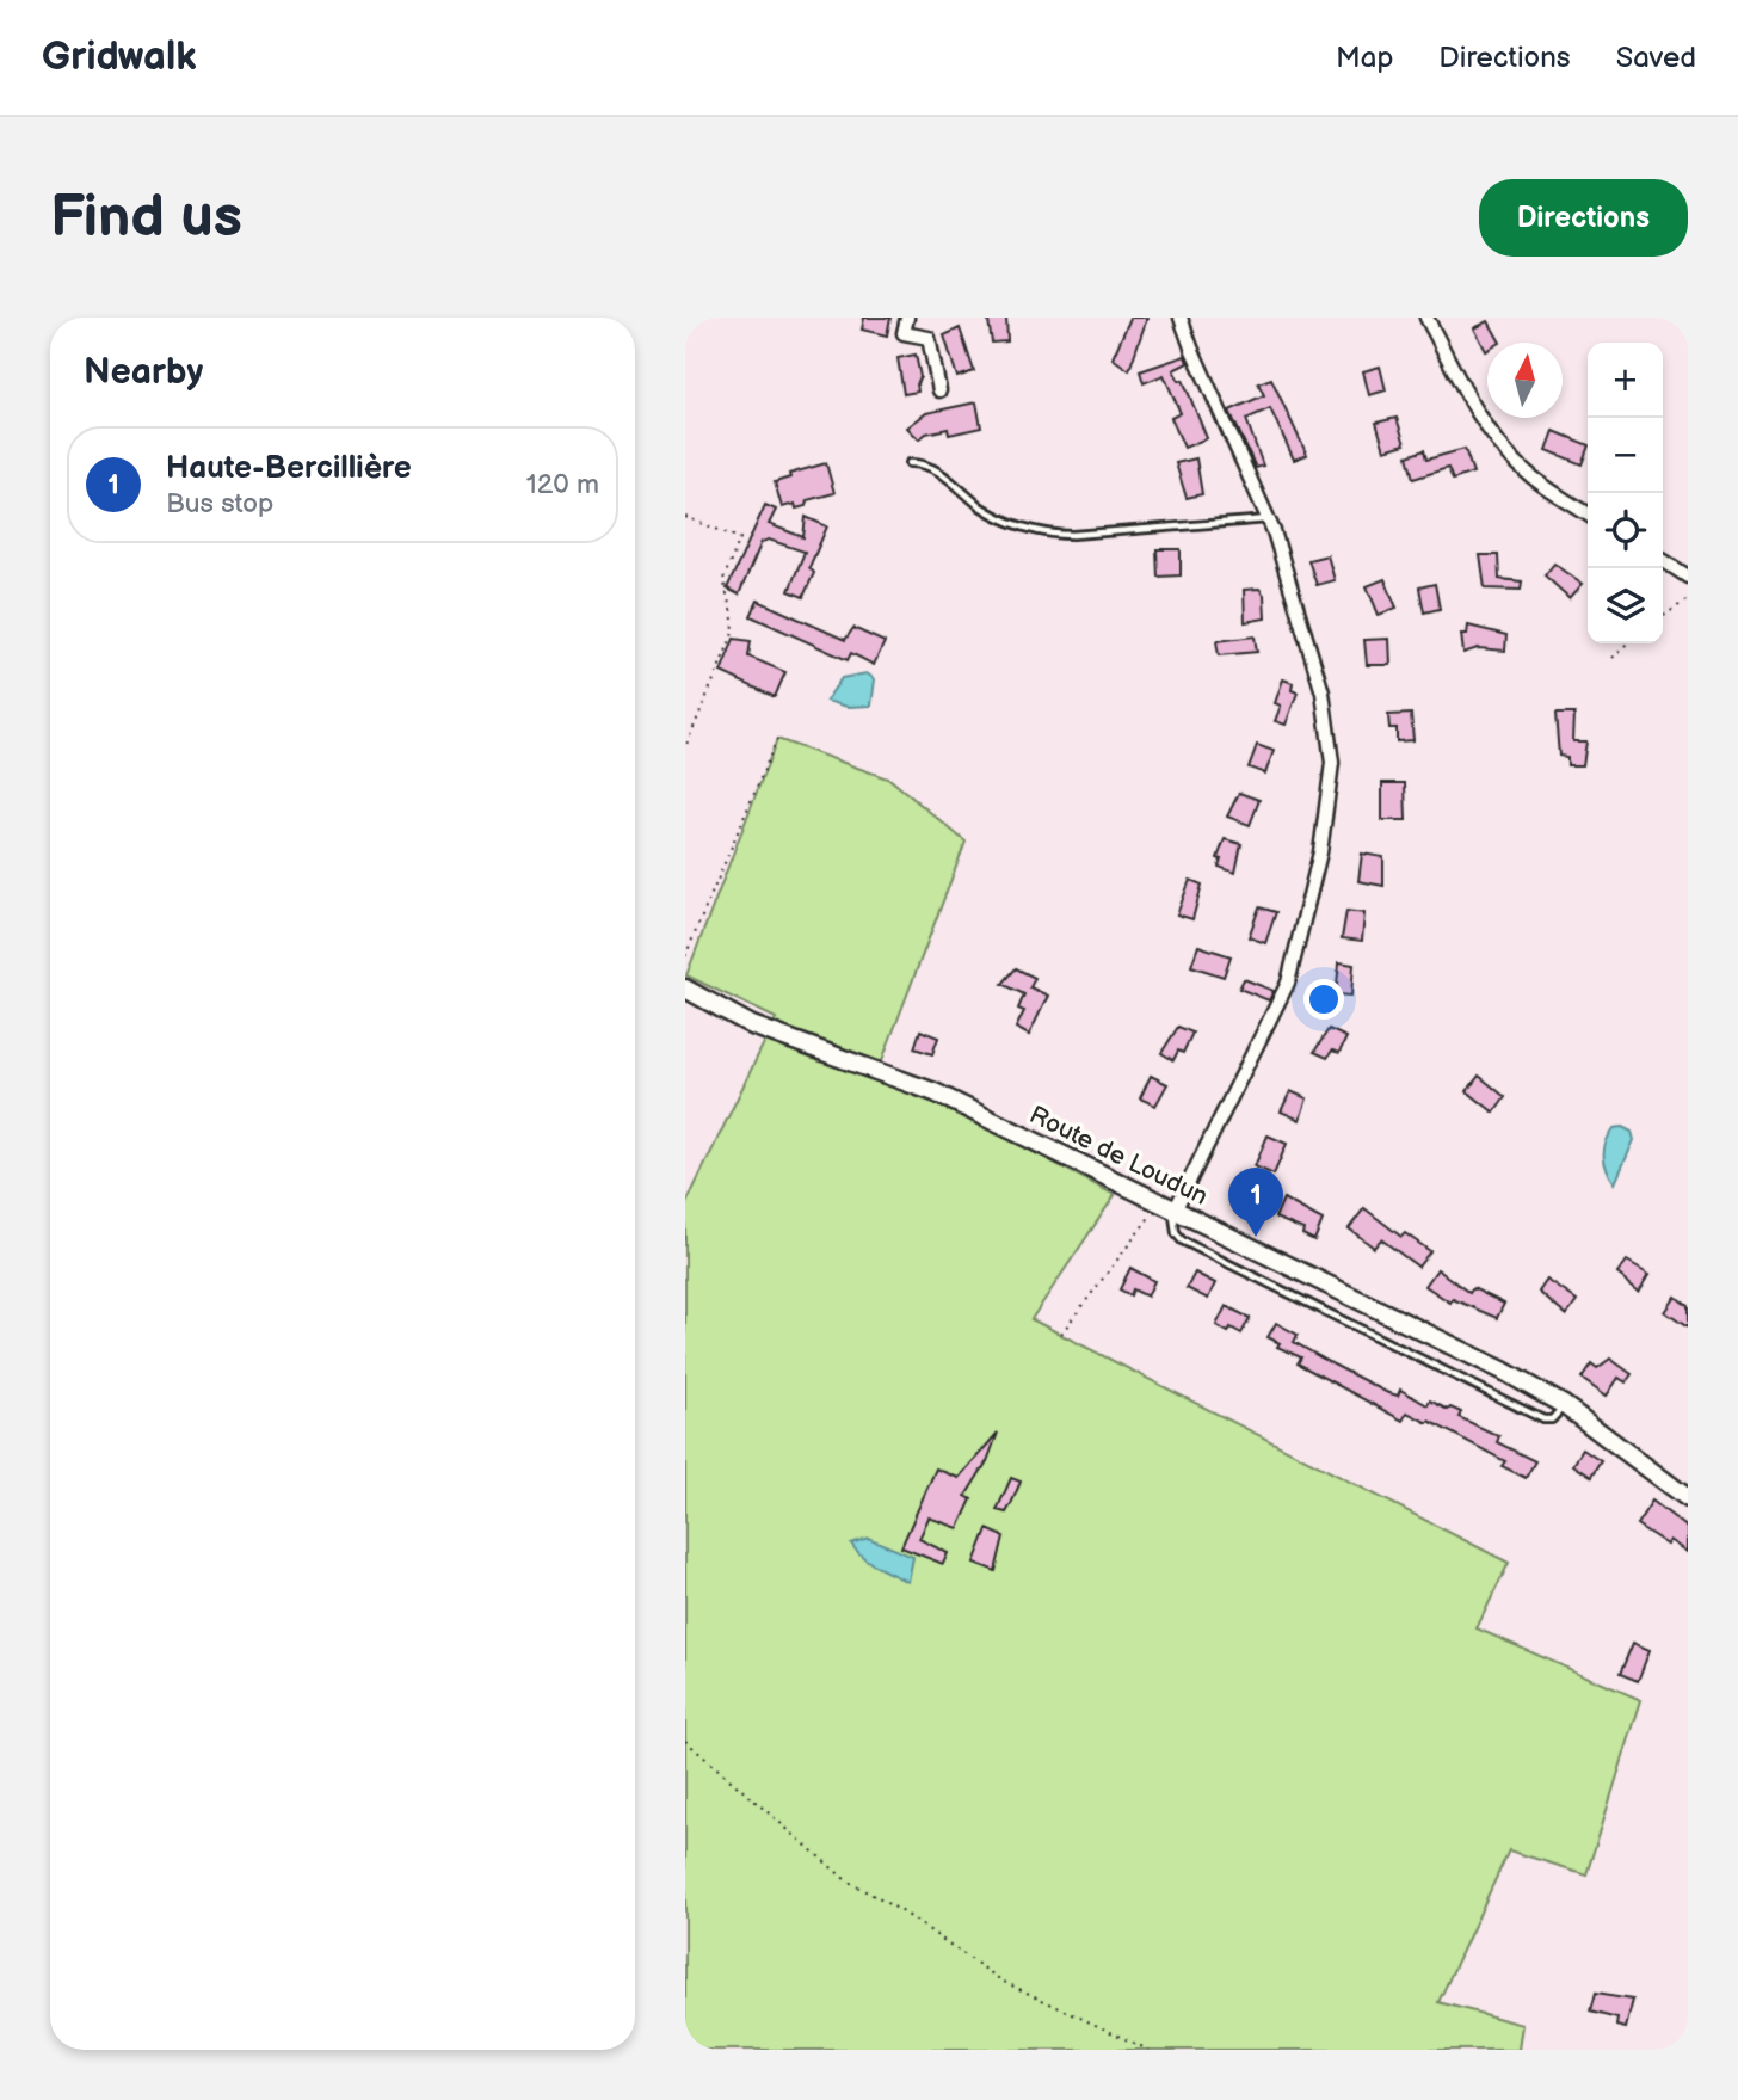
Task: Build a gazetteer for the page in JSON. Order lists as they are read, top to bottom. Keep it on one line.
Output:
{"streets":{"main road":["Route de Loudun"]},"north":"top","page":{"header":"Gridwalk","nav":["Map","Directions","Saved"],"buttons":"Directions","title":"Find us","heading":"Nearby","map_buttons":["+","−"],"list":[{"mark":"1","name":"Haute-Bercillière","note":"Bus stop","value":"120 m"}],"pins":"1"}}
